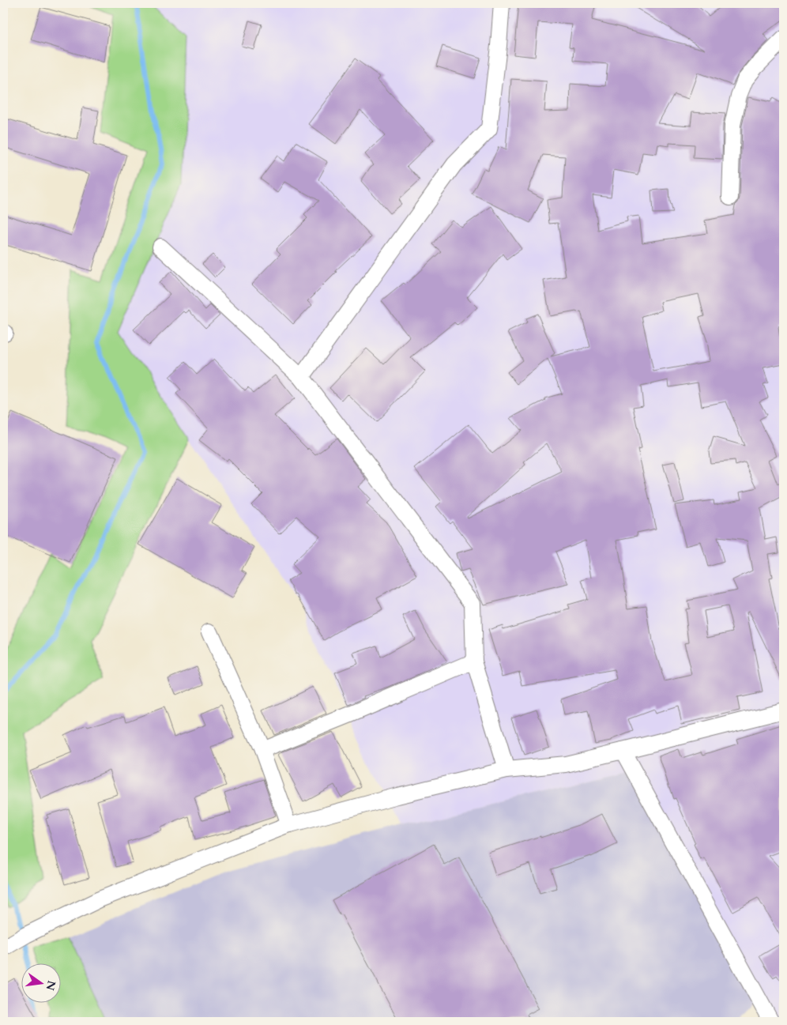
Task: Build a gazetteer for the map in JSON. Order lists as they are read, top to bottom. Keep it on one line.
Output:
{"north":"right"}
